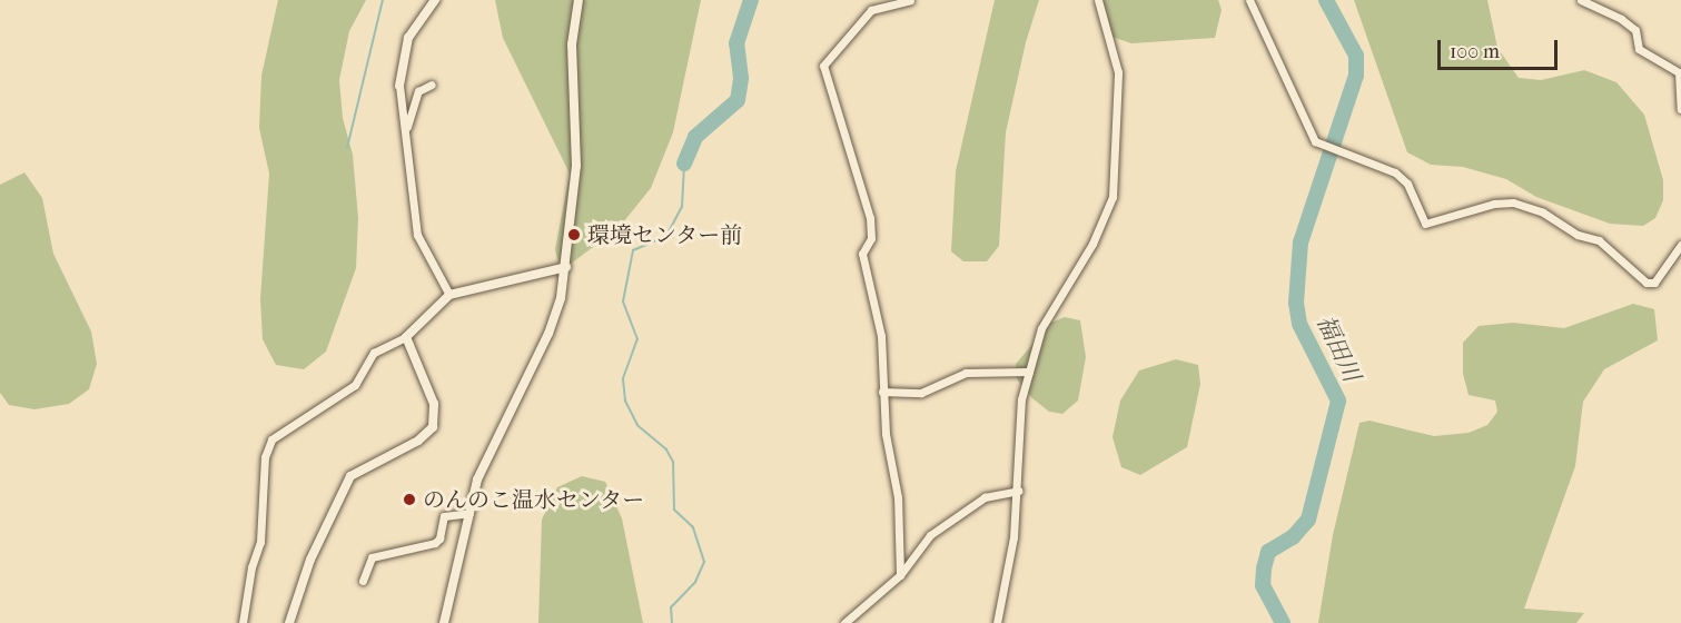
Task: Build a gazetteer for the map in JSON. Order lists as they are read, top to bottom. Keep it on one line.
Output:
{"water":["福田川"],"places":["環境センター前","のんのこ温水センター"],"scale_bar":"100 m"}
